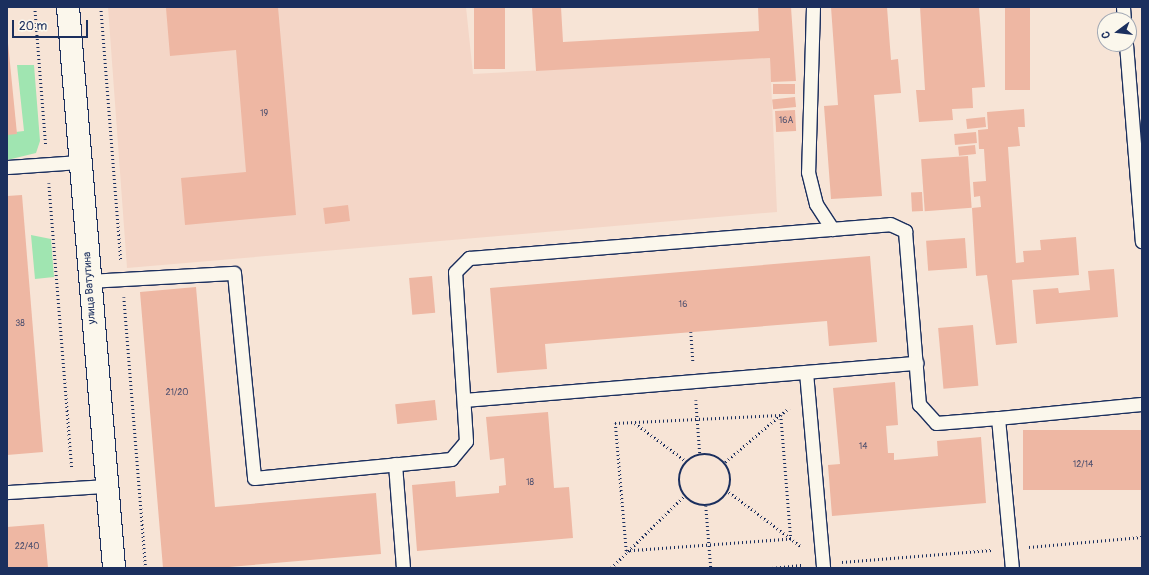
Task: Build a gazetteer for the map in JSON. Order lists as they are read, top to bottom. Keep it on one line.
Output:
{"streets":{"street":["улица Ватутина"]},"house_numbers":["19","16А","16","38","21/20","14","12/14","18","22/40"],"scale_bar":"20 m","north":"left"}
